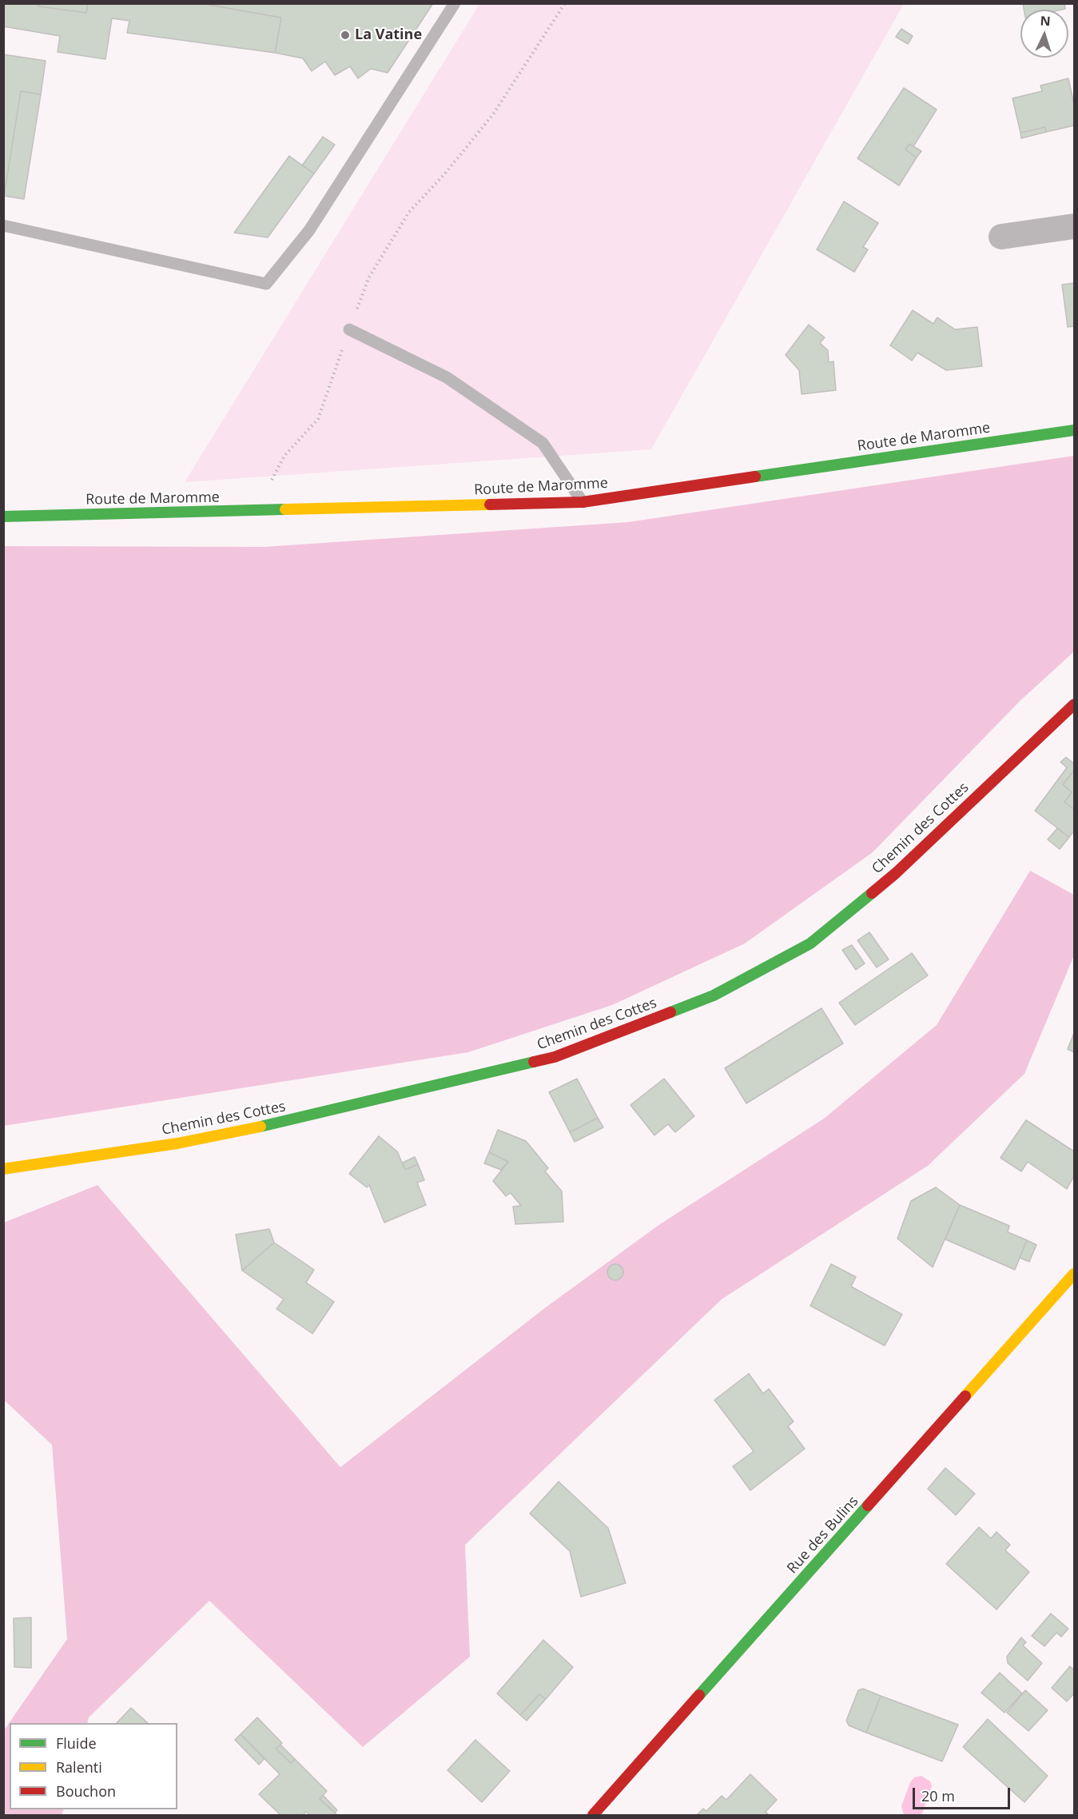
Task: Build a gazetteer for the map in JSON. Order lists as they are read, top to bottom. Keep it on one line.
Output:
{"streets":{"street":["Route de Maromme","Chemin des Cottes","Rue des Bulins"]},"places":["La Vatine"],"legend":["Fluide","Ralenti","Bouchon"],"scale_bar":"20 m","north":"top"}
